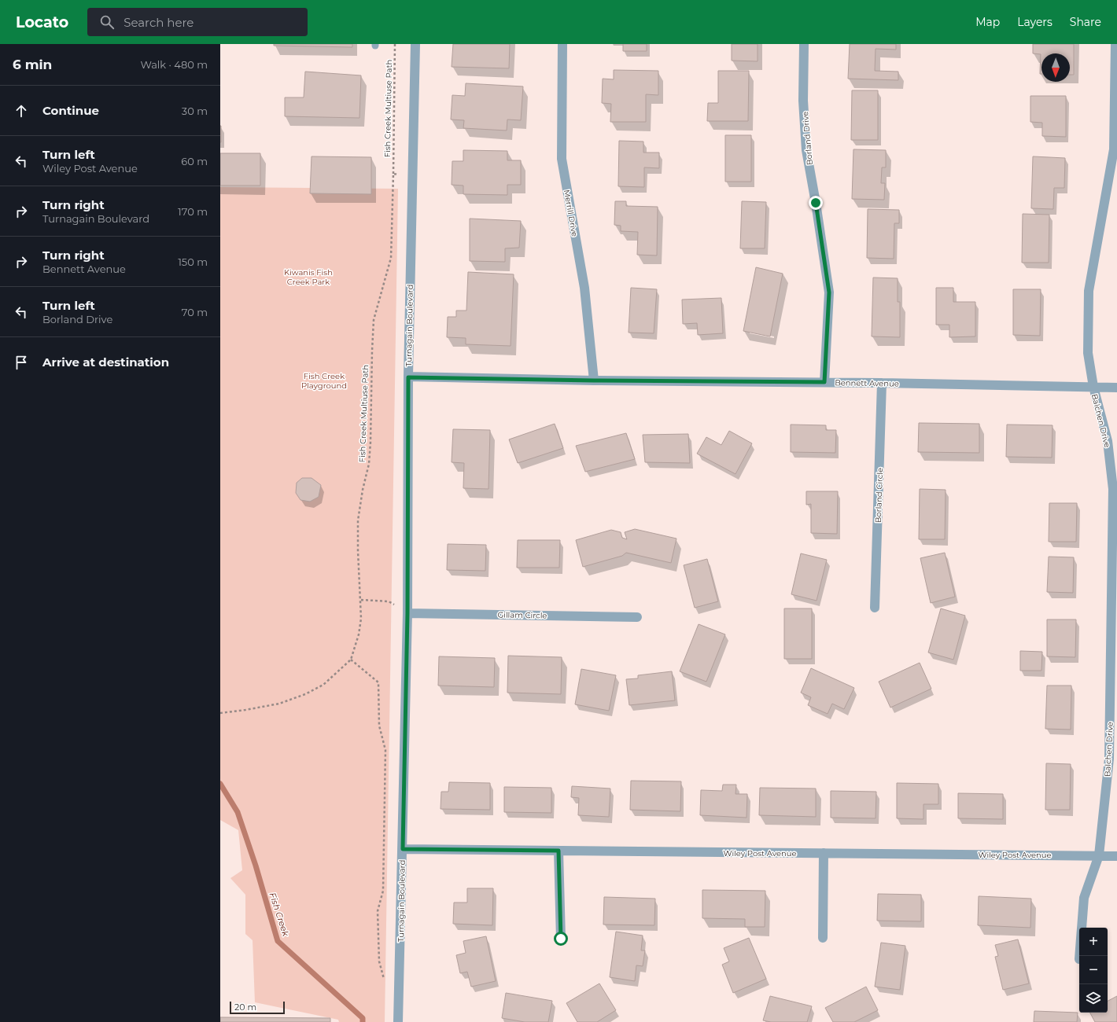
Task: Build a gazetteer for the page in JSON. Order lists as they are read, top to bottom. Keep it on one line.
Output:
{"streets":{"street":["Borland Drive","Merrill Drive","Turnagain Boulevard","Bennett Avenue","Balchen Drive","Borland Circle","Gillam Circle","Wiley Post Avenue"],"path":["Fish Creek Multiuse Path"]},"crossings":[["Borland Drive","Bennett Avenue"],["Merrill Drive","Bennett Avenue"],["Turnagain Boulevard","Bennett Avenue"],["Turnagain Boulevard","Gillam Circle"],["Turnagain Boulevard","Wiley Post Avenue"],["Bennett Avenue","Balchen Drive"],["Bennett Avenue","Borland Circle"],["Balchen Drive","Wiley Post Avenue"]],"water":["Fish Creek"],"parks":["Kiwanis Fish Creek Park","Fish Creek Playground"],"scale_bar":"20 m","north":"bottom","page":{"header":"Locato","search":"Search here","nav":["Map","Layers","Share"],"heading":["6 min","Walk · 480 m"],"list":[["Continue","30 m"],["Turn left","Wiley Post Avenue","60 m"],["Turn right","Turnagain Boulevard","170 m"],["Turn right","Bennett Avenue","150 m"],["Turn left","Borland Drive","70 m"],"Arrive at destination"],"map_buttons":["+","−"],"scale":"20 m"}}
